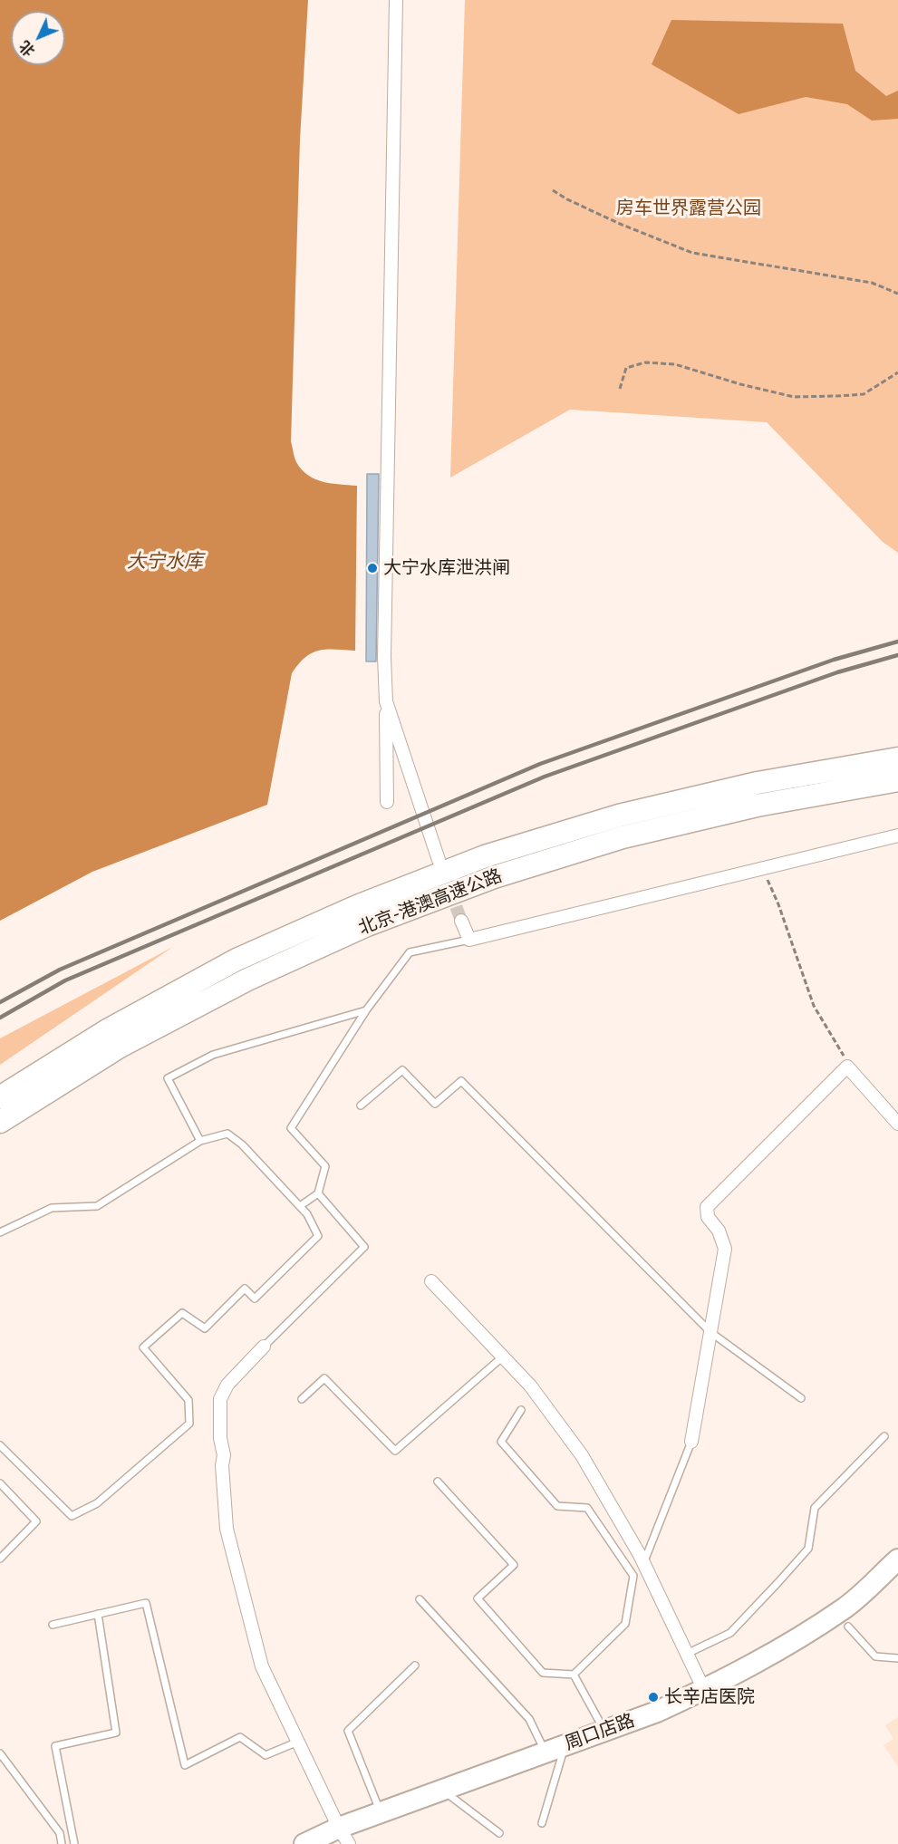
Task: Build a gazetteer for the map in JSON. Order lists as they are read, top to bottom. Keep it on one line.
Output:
{"streets":{"highway":["北京-港澳高速公路","周口店路"]},"water":["大宁水库"],"parks":["房车世界露营公园"],"places":["大宁水库泄洪闸","长辛店医院"],"north":"bottom left"}
